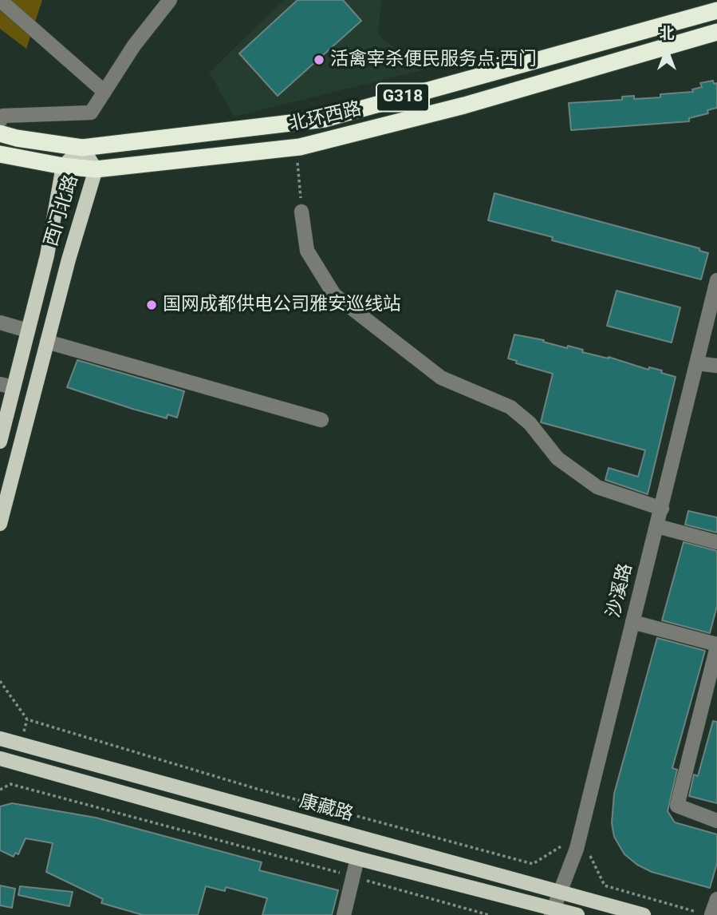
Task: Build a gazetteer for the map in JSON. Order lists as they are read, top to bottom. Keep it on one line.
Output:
{"streets":{"highway":["G318","北环西路"],"main road":["西门北路","康藏路"],"street":["沙溪路"]},"crossings":[["北环西路","西门北路"],["沙溪路","康藏路"]],"places":["活禽宰杀便民服务点·西门","国网成都供电公司雅安巡线站"],"north":"top"}
